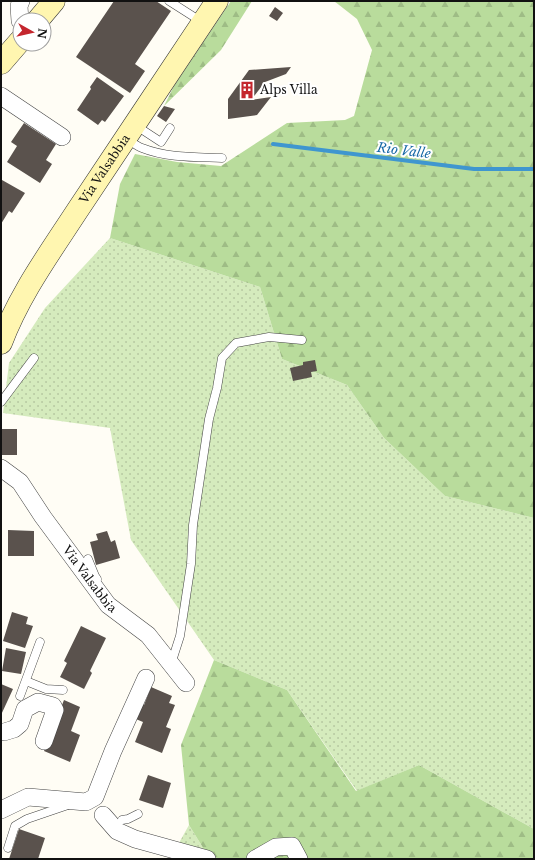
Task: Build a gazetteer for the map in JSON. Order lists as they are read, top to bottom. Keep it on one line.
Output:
{"streets":{"main road":["Via Valsabbia"]},"water":["Rio Valle"],"places":{"building":["Alps Villa"]},"north":"right"}
